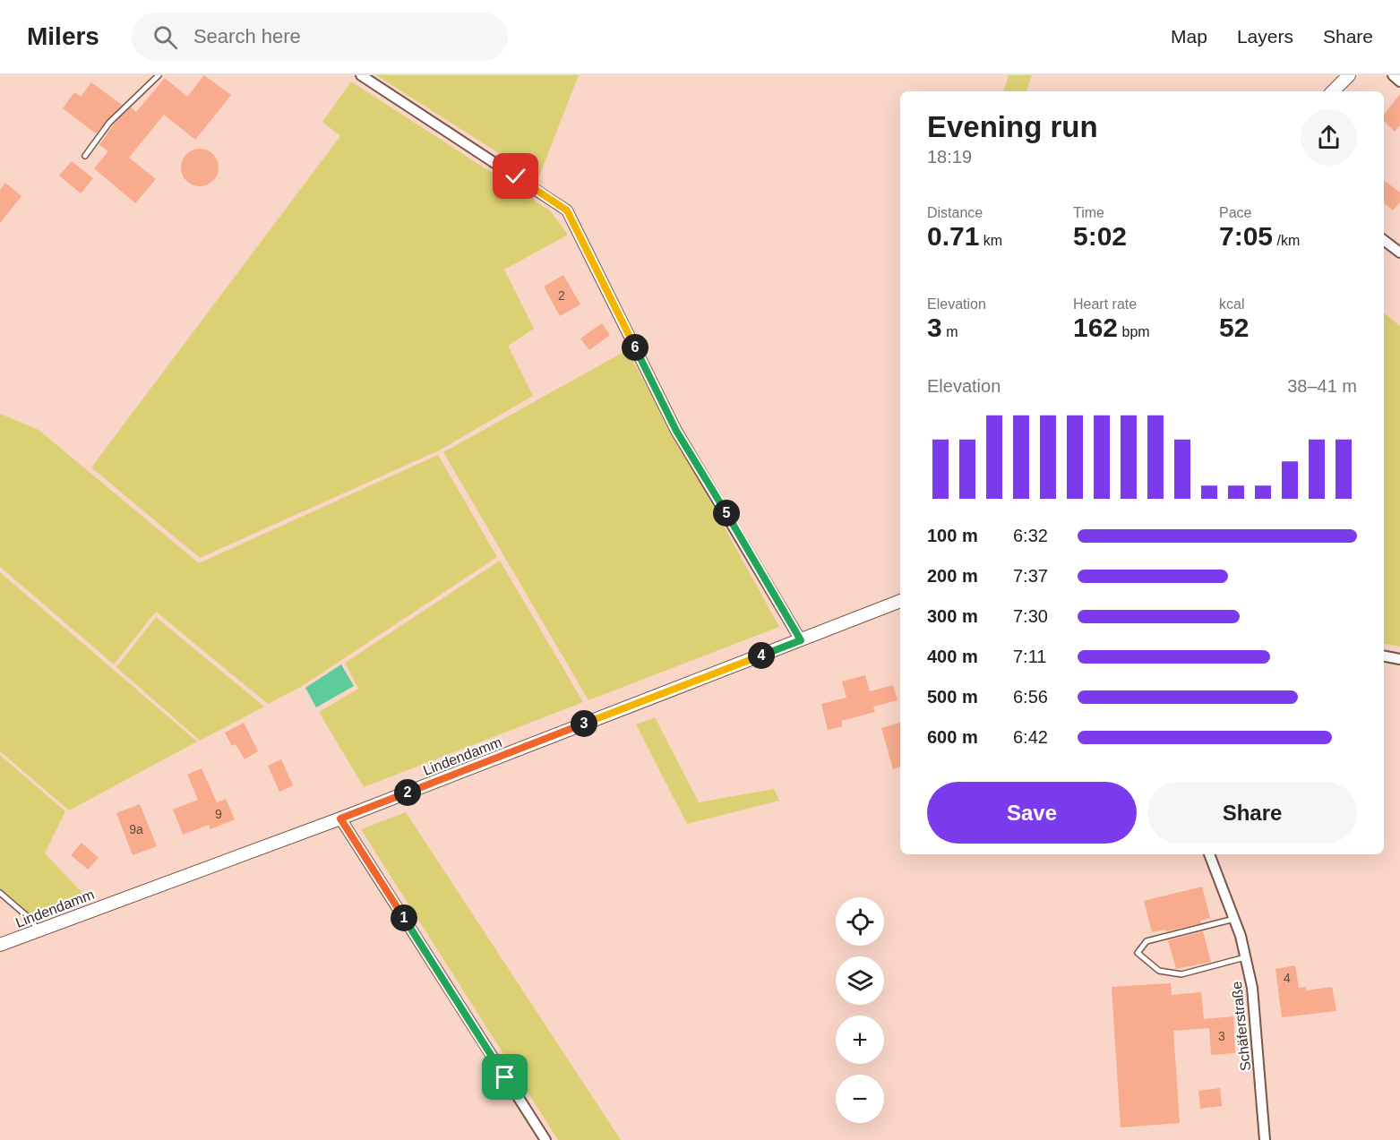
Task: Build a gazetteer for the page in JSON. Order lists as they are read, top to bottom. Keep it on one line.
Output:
{"streets":{"street":["Lindendamm","Schäferstraße"]},"house_numbers":["2","9","9a","4","3"],"page":{"header":"Milers","search":"Search here","nav":["Map","Layers","Share"],"heading":["Evening run","18:19"],"stats":[["Distance","0.71 km"],["Time","5:02"],["Pace","7:05 /km"],["Elevation","3 m"],["Heart rate","162 bpm"],["kcal","52"]],"pins":["6","5","4","3","2","1"],"chart":["Elevation","38–41 m"],"list":[{"name":"100 m","note":"6:32"},{"name":"200 m","note":"7:37"},{"name":"300 m","note":"7:30"},{"name":"400 m","note":"7:11"},{"name":"500 m","note":"6:56"},{"name":"600 m","note":"6:42"}],"buttons":["Save","Share"],"map_buttons":["+","−"]}}
